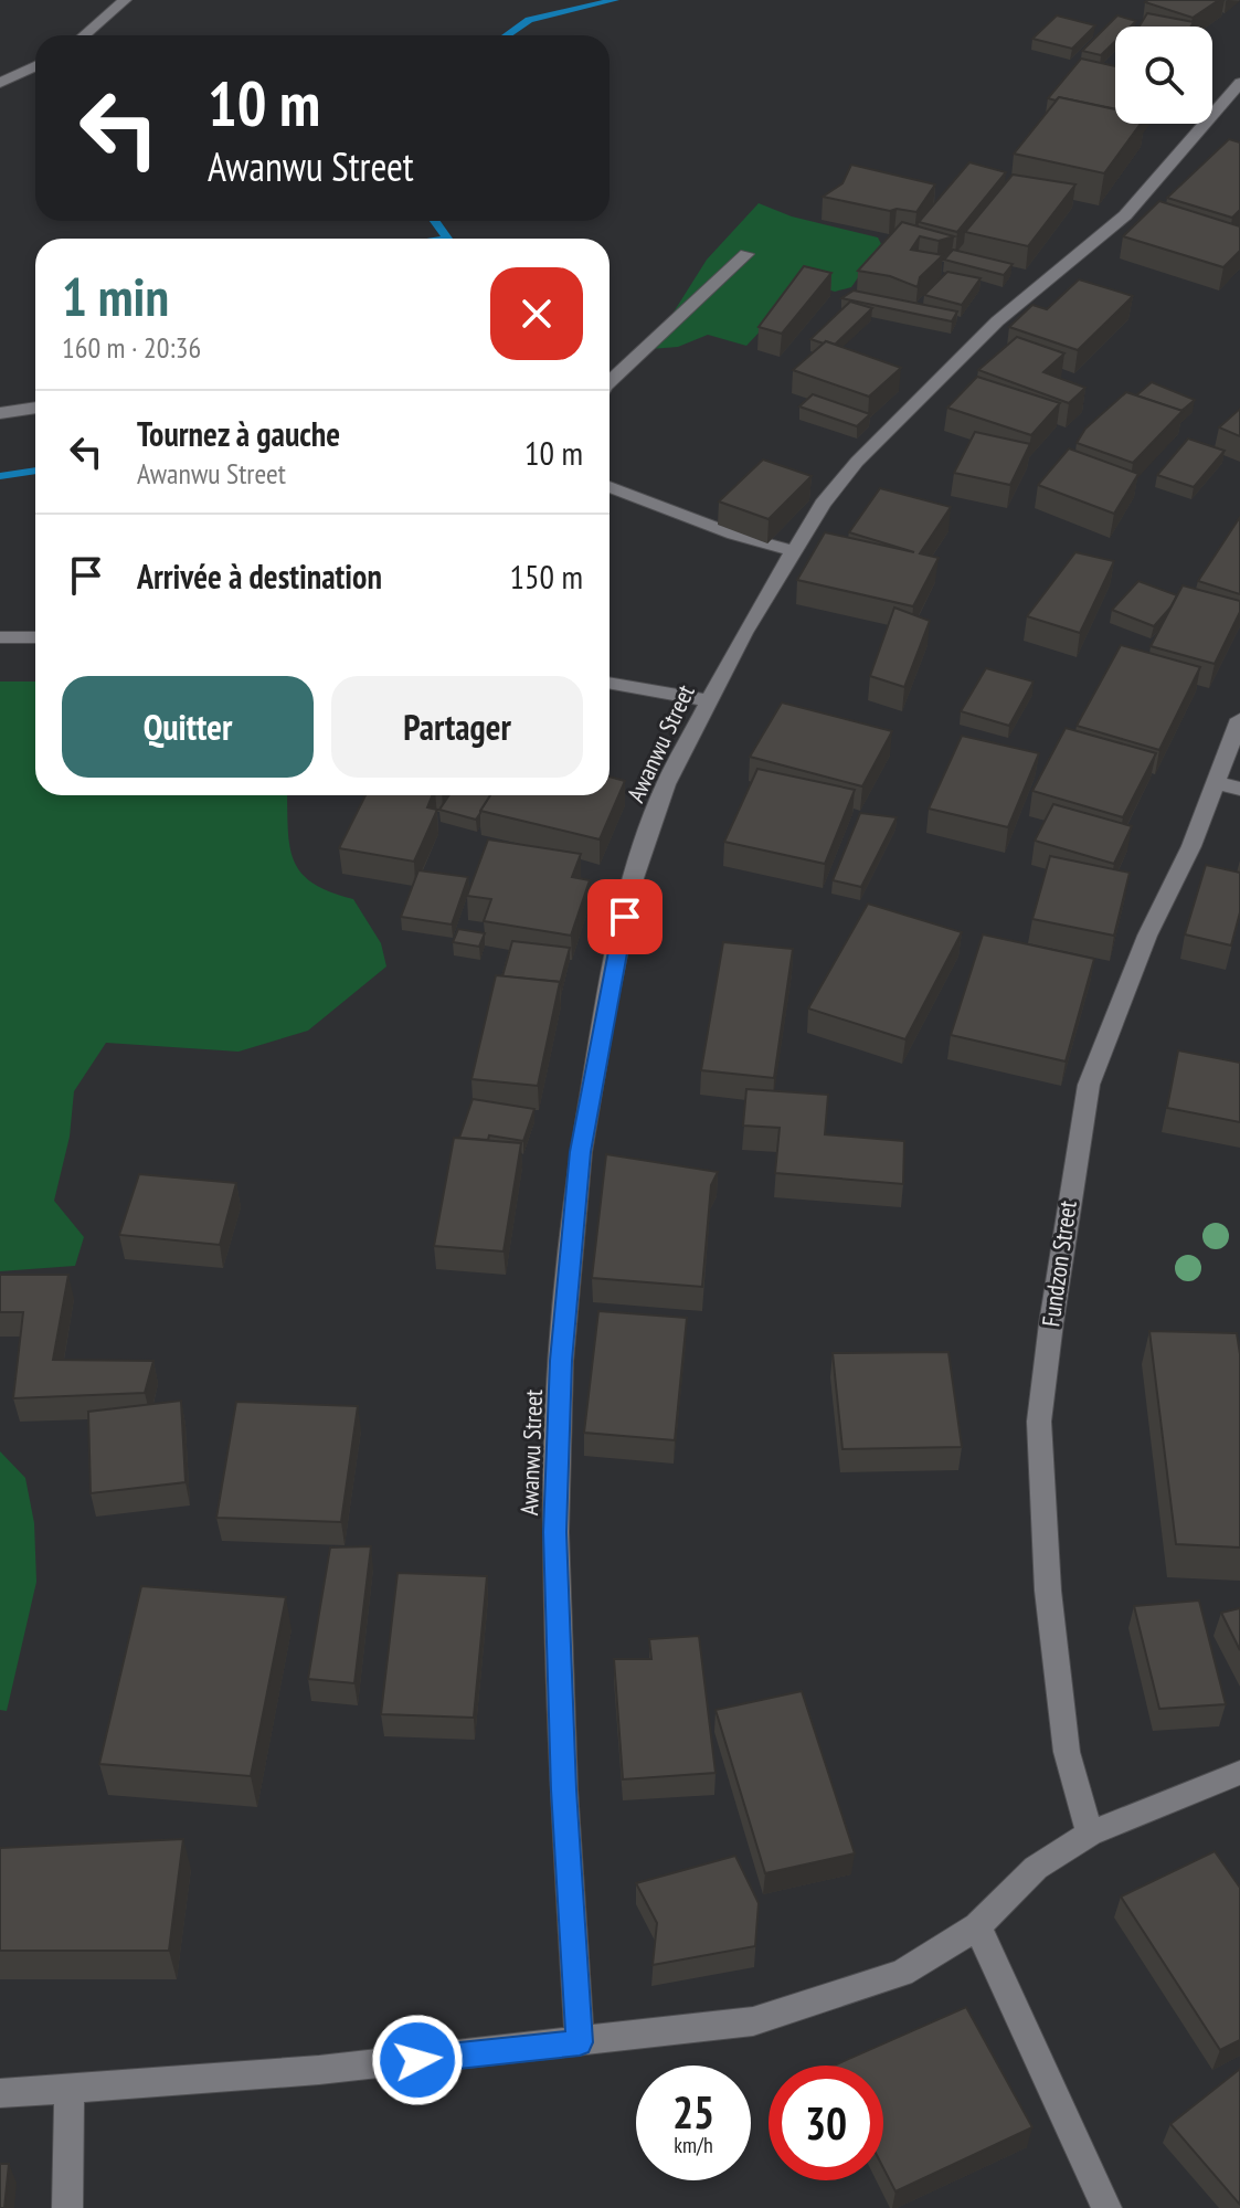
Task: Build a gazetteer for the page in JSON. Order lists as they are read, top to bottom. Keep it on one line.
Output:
{"streets":{"street":["Awanwu Street","Fundzon Street"]},"page":{"turn":["10 m","Awanwu Street"],"heading":["1 min","160 m · 20:36"],"list":[{"name":"Tournez à gauche","note":"Awanwu Street","value":"10 m"},{"name":"Arrivée à destination","value":"150 m"}],"buttons":["Quitter","Partager"],"speed":"25 km/h","limit":"30"}}
